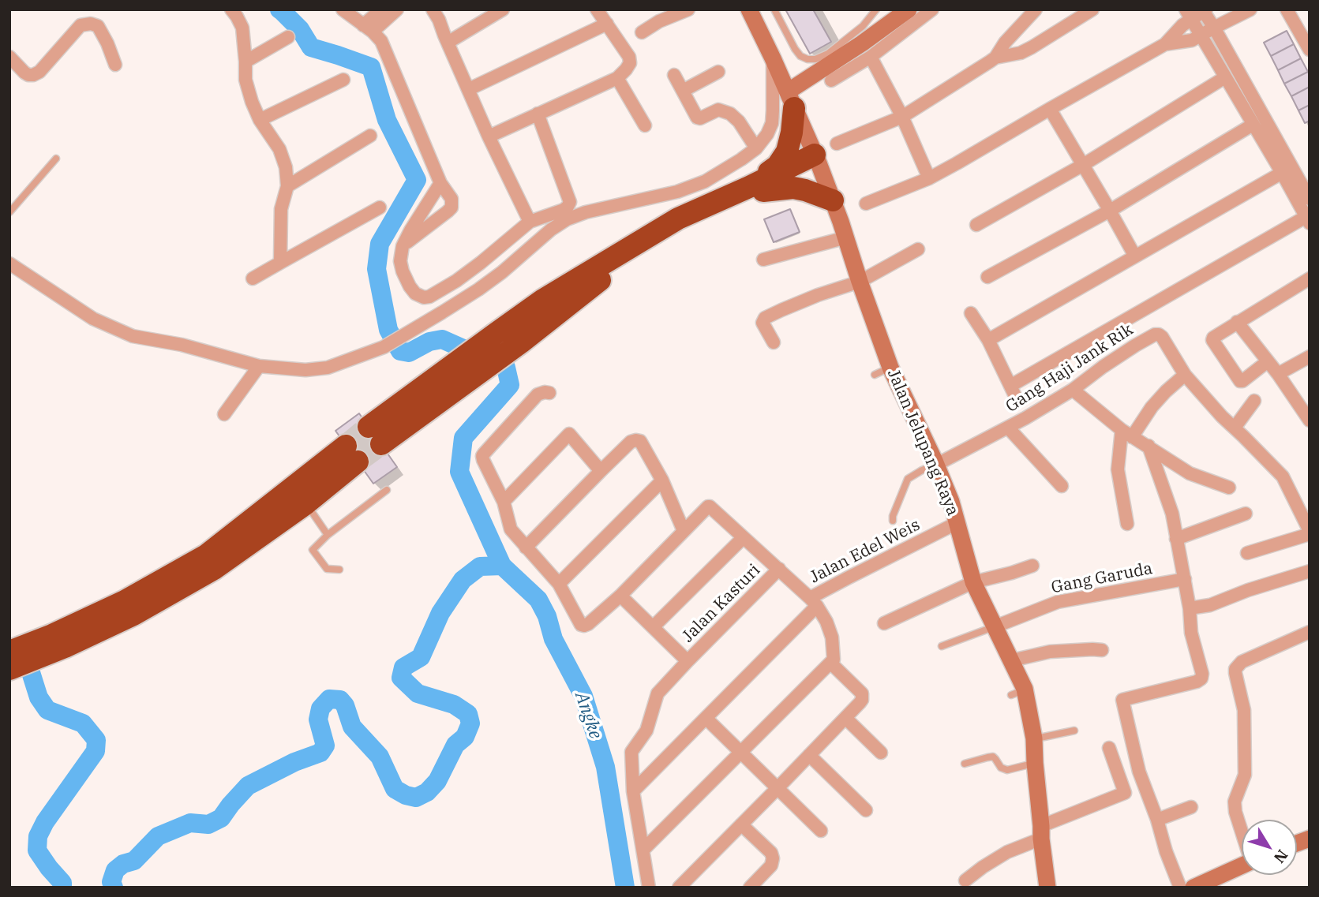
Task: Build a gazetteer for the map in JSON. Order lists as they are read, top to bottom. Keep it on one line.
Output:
{"streets":{"street":["Gang Haji Jank Rik","Jalan Jelupang Raya","Jalan Edel Weis","Gang Garuda","Jalan Kasturi"]},"crossings":[["Gang Haji Jank Rik","Jalan Jelupang Raya"],["Jalan Jelupang Raya","Jalan Edel Weis"],["Jalan Jelupang Raya","Gang Garuda"],["Jalan Edel Weis","Jalan Kasturi"]],"water":["Angke"],"north":"bottom right"}
